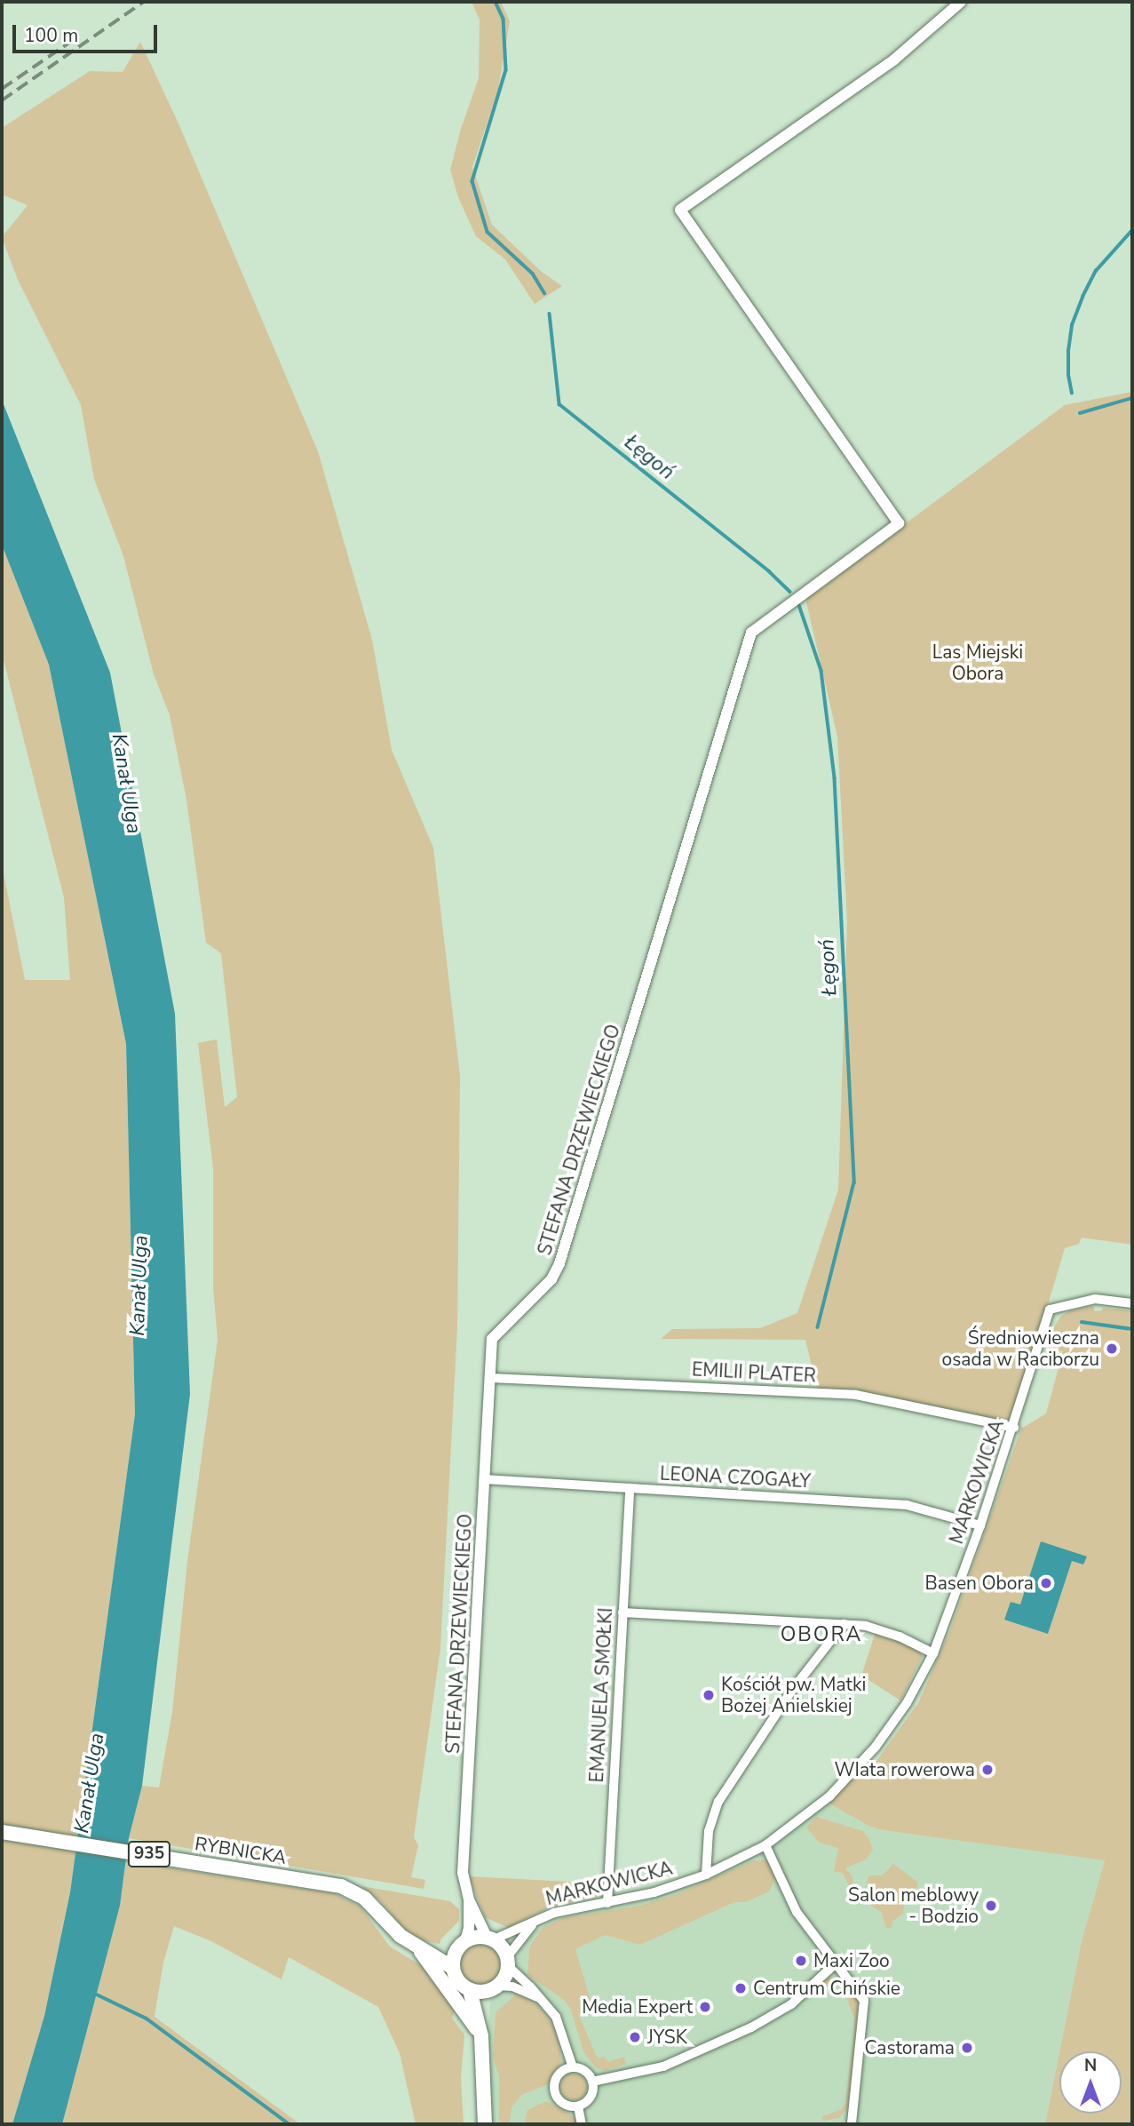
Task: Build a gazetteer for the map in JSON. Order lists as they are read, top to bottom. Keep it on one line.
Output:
{"streets":{"main road":["RYBNICKA","935"],"street":["STEFANA DRZEWIECKIEGO","EMILII PLATER","LEONA CZOGAŁY","MARKOWICKA","EMANUELA SMOŁKI"]},"crossings":[["STEFANA DRZEWIECKIEGO","EMILII PLATER"],["STEFANA DRZEWIECKIEGO","LEONA CZOGAŁY"],["STEFANA DRZEWIECKIEGO","MARKOWICKA"],["STEFANA DRZEWIECKIEGO","RYBNICKA"],["EMILII PLATER","MARKOWICKA"],["LEONA CZOGAŁY","MARKOWICKA"],["LEONA CZOGAŁY","EMANUELA SMOŁKI"],["MARKOWICKA","EMANUELA SMOŁKI"],["MARKOWICKA","RYBNICKA"],["RYBNICKA","935"]],"districts":["OBORA"],"water":["Łęgoń","Kanał Ulga"],"parks":["Las Miejski Obora"],"places":["Średniowieczna osada w Raciborzu","Basen Obora","Kościół pw. Matki Bożej Anielskiej","WIata rowerowa","Salon meblowy - Bodzio","Maxi Zoo","Centrum Chińskie","Media Expert","JYSK","Castorama"],"scale_bar":"100 m","north":"top"}
